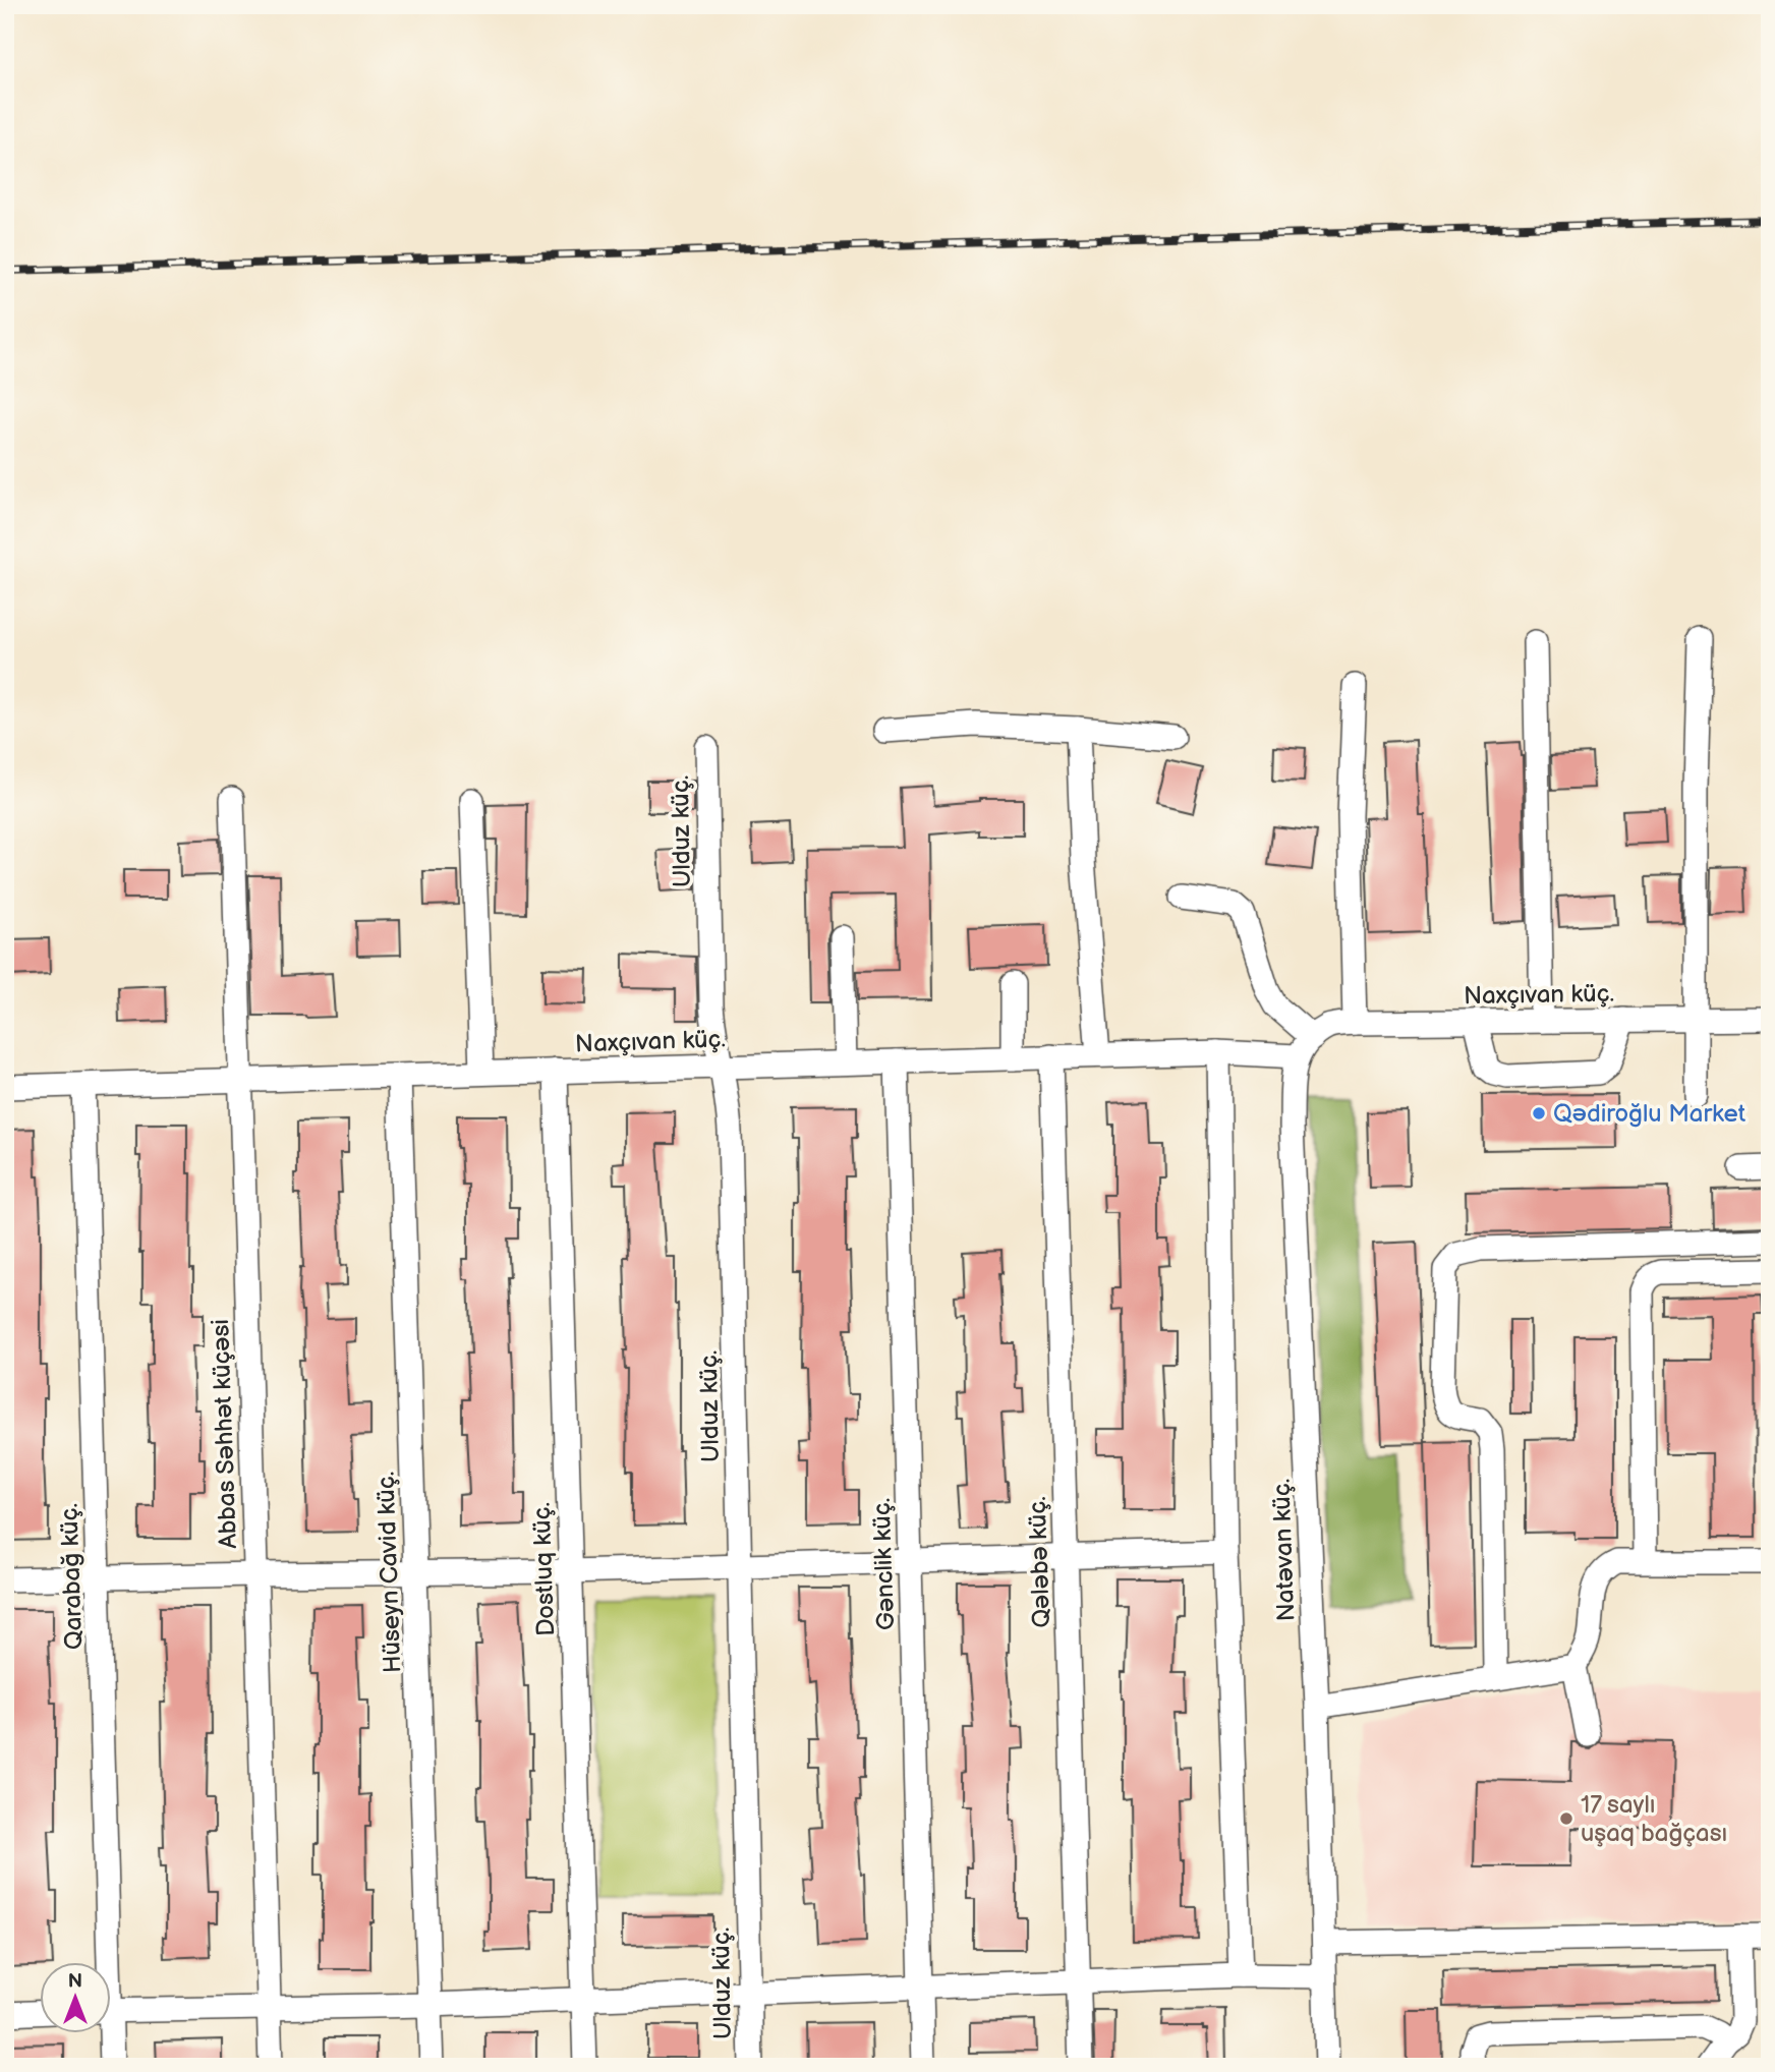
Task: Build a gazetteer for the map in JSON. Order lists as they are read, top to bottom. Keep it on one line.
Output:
{"streets":{"street":["Ulduz küç.","Naxçıvan küç.","Abbas Səhhət küçəsi","Natəvan küç.","Qələbə küç.","Gənclik küç.","Dostluq küç.","Hüseyn Cavid küç.","Qarabağ küç."]},"crossings":[["Ulduz küç.","Naxçıvan küç."],["Naxçıvan küç.","Abbas Səhhət küçəsi"],["Naxçıvan küç.","Natəvan küç."],["Naxçıvan küç.","Qələbə küç."],["Naxçıvan küç.","Gənclik küç."],["Naxçıvan küç.","Dostluq küç."],["Naxçıvan küç.","Hüseyn Cavid küç."],["Naxçıvan küç.","Qarabağ küç."]],"places":["Qədiroğlu Market","17 saylı uşaq bağçası"],"north":"top"}
